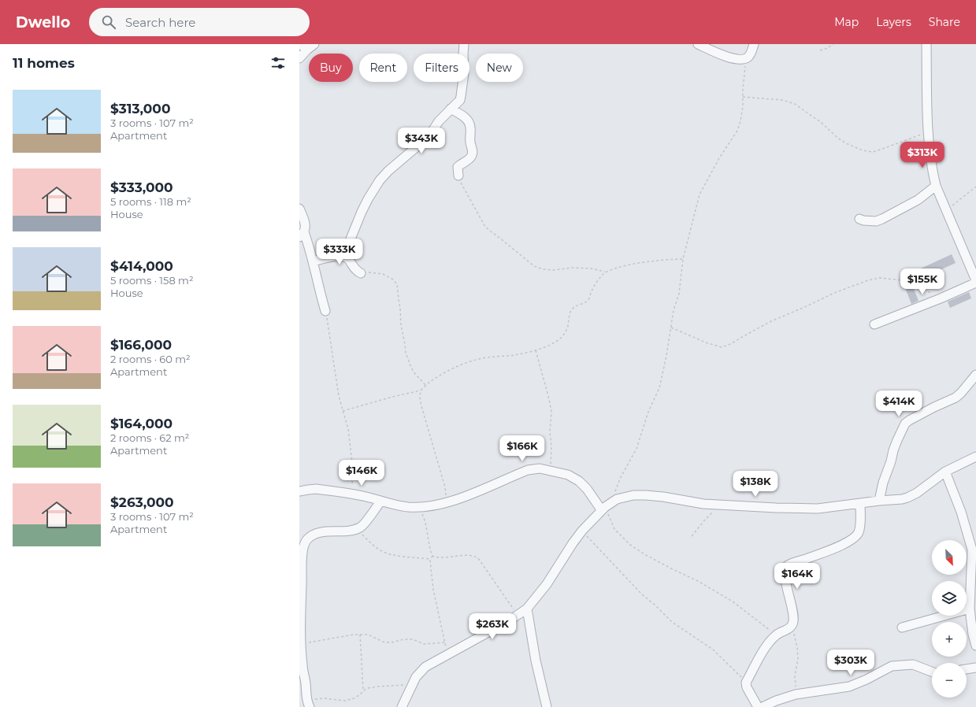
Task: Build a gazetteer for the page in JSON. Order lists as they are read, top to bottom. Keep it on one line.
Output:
{"north":"bottom right","page":{"header":"Dwello","search":"Search here","nav":["Map","Layers","Share"],"heading":"11 homes","chip":["Buy","Rent","Filters","New"],"list":[{"name":"$313,000","note":"3 rooms · 107 m² · Apartment"},{"name":"$333,000","note":"5 rooms · 118 m² · House"},{"name":"$414,000","note":"5 rooms · 158 m² · House"},{"name":"$166,000","note":"2 rooms · 60 m² · Apartment"},{"name":"$164,000","note":"2 rooms · 62 m² · Apartment"},{"name":"$263,000","note":"3 rooms · 107 m² · Apartment"}],"price":["$343K","$313K","$333K","$155K","$414K","$166K","$146K","$138K","$164K","$263K","$303K"],"map_buttons":["+","−"]}}
